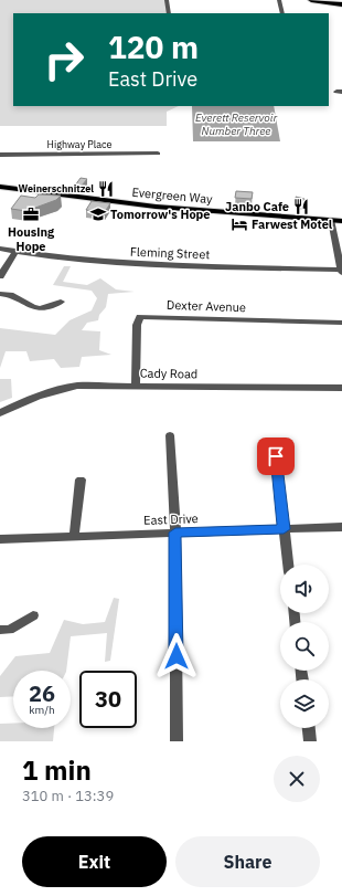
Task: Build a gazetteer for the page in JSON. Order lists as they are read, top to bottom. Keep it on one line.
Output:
{"streets":{"main road":["Evergreen Way"],"street":["Highway Place","Fleming Street","Dexter Avenue","Cady Road","East Drive"]},"crossings":[["Dexter Avenue","Cady Road"]],"water":["Everett Reservoir Number Three"],"places":{"restaurant":["Weinerschnitzel","Janbo Cafe"],"office":["Housing Hope"],"school or university":["Tomorrow's Hope"],"hotel":["Farwest Motel"]},"page":{"turn":["120 m","East Drive"],"speed":"26 km/h","limit":"30","heading":["1 min","310 m · 13:39"],"buttons":["Exit","Share"]}}
